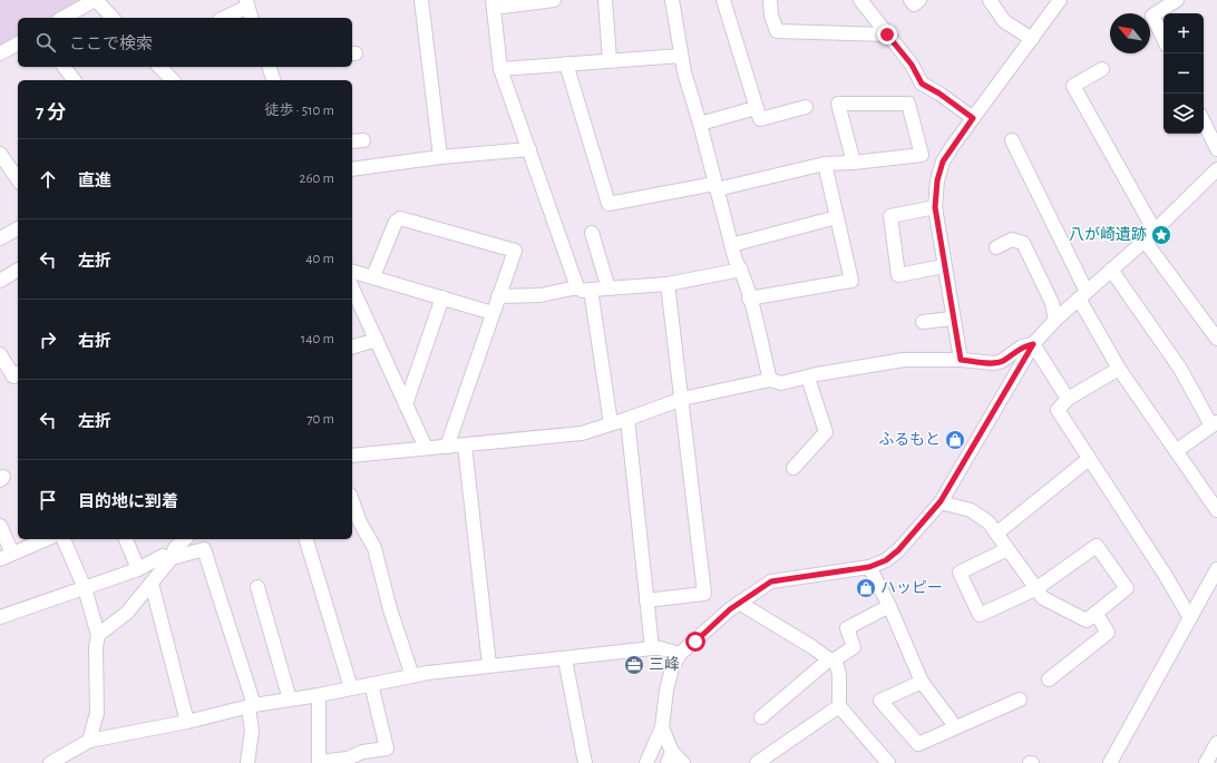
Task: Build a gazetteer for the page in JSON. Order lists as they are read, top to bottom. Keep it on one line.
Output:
{"places":{"place":["八が崎遺跡"],"shop":["ふるもと","ハッピー"],"office":["三峰"]},"north":"top left","page":{"map_buttons":["+","−"],"search":"ここで検索","heading":["7 分","徒歩 · 510 m"],"list":[["直進","260 m"],["左折","40 m"],["右折","140 m"],["左折","70 m"],"目的地に到着"]}}
